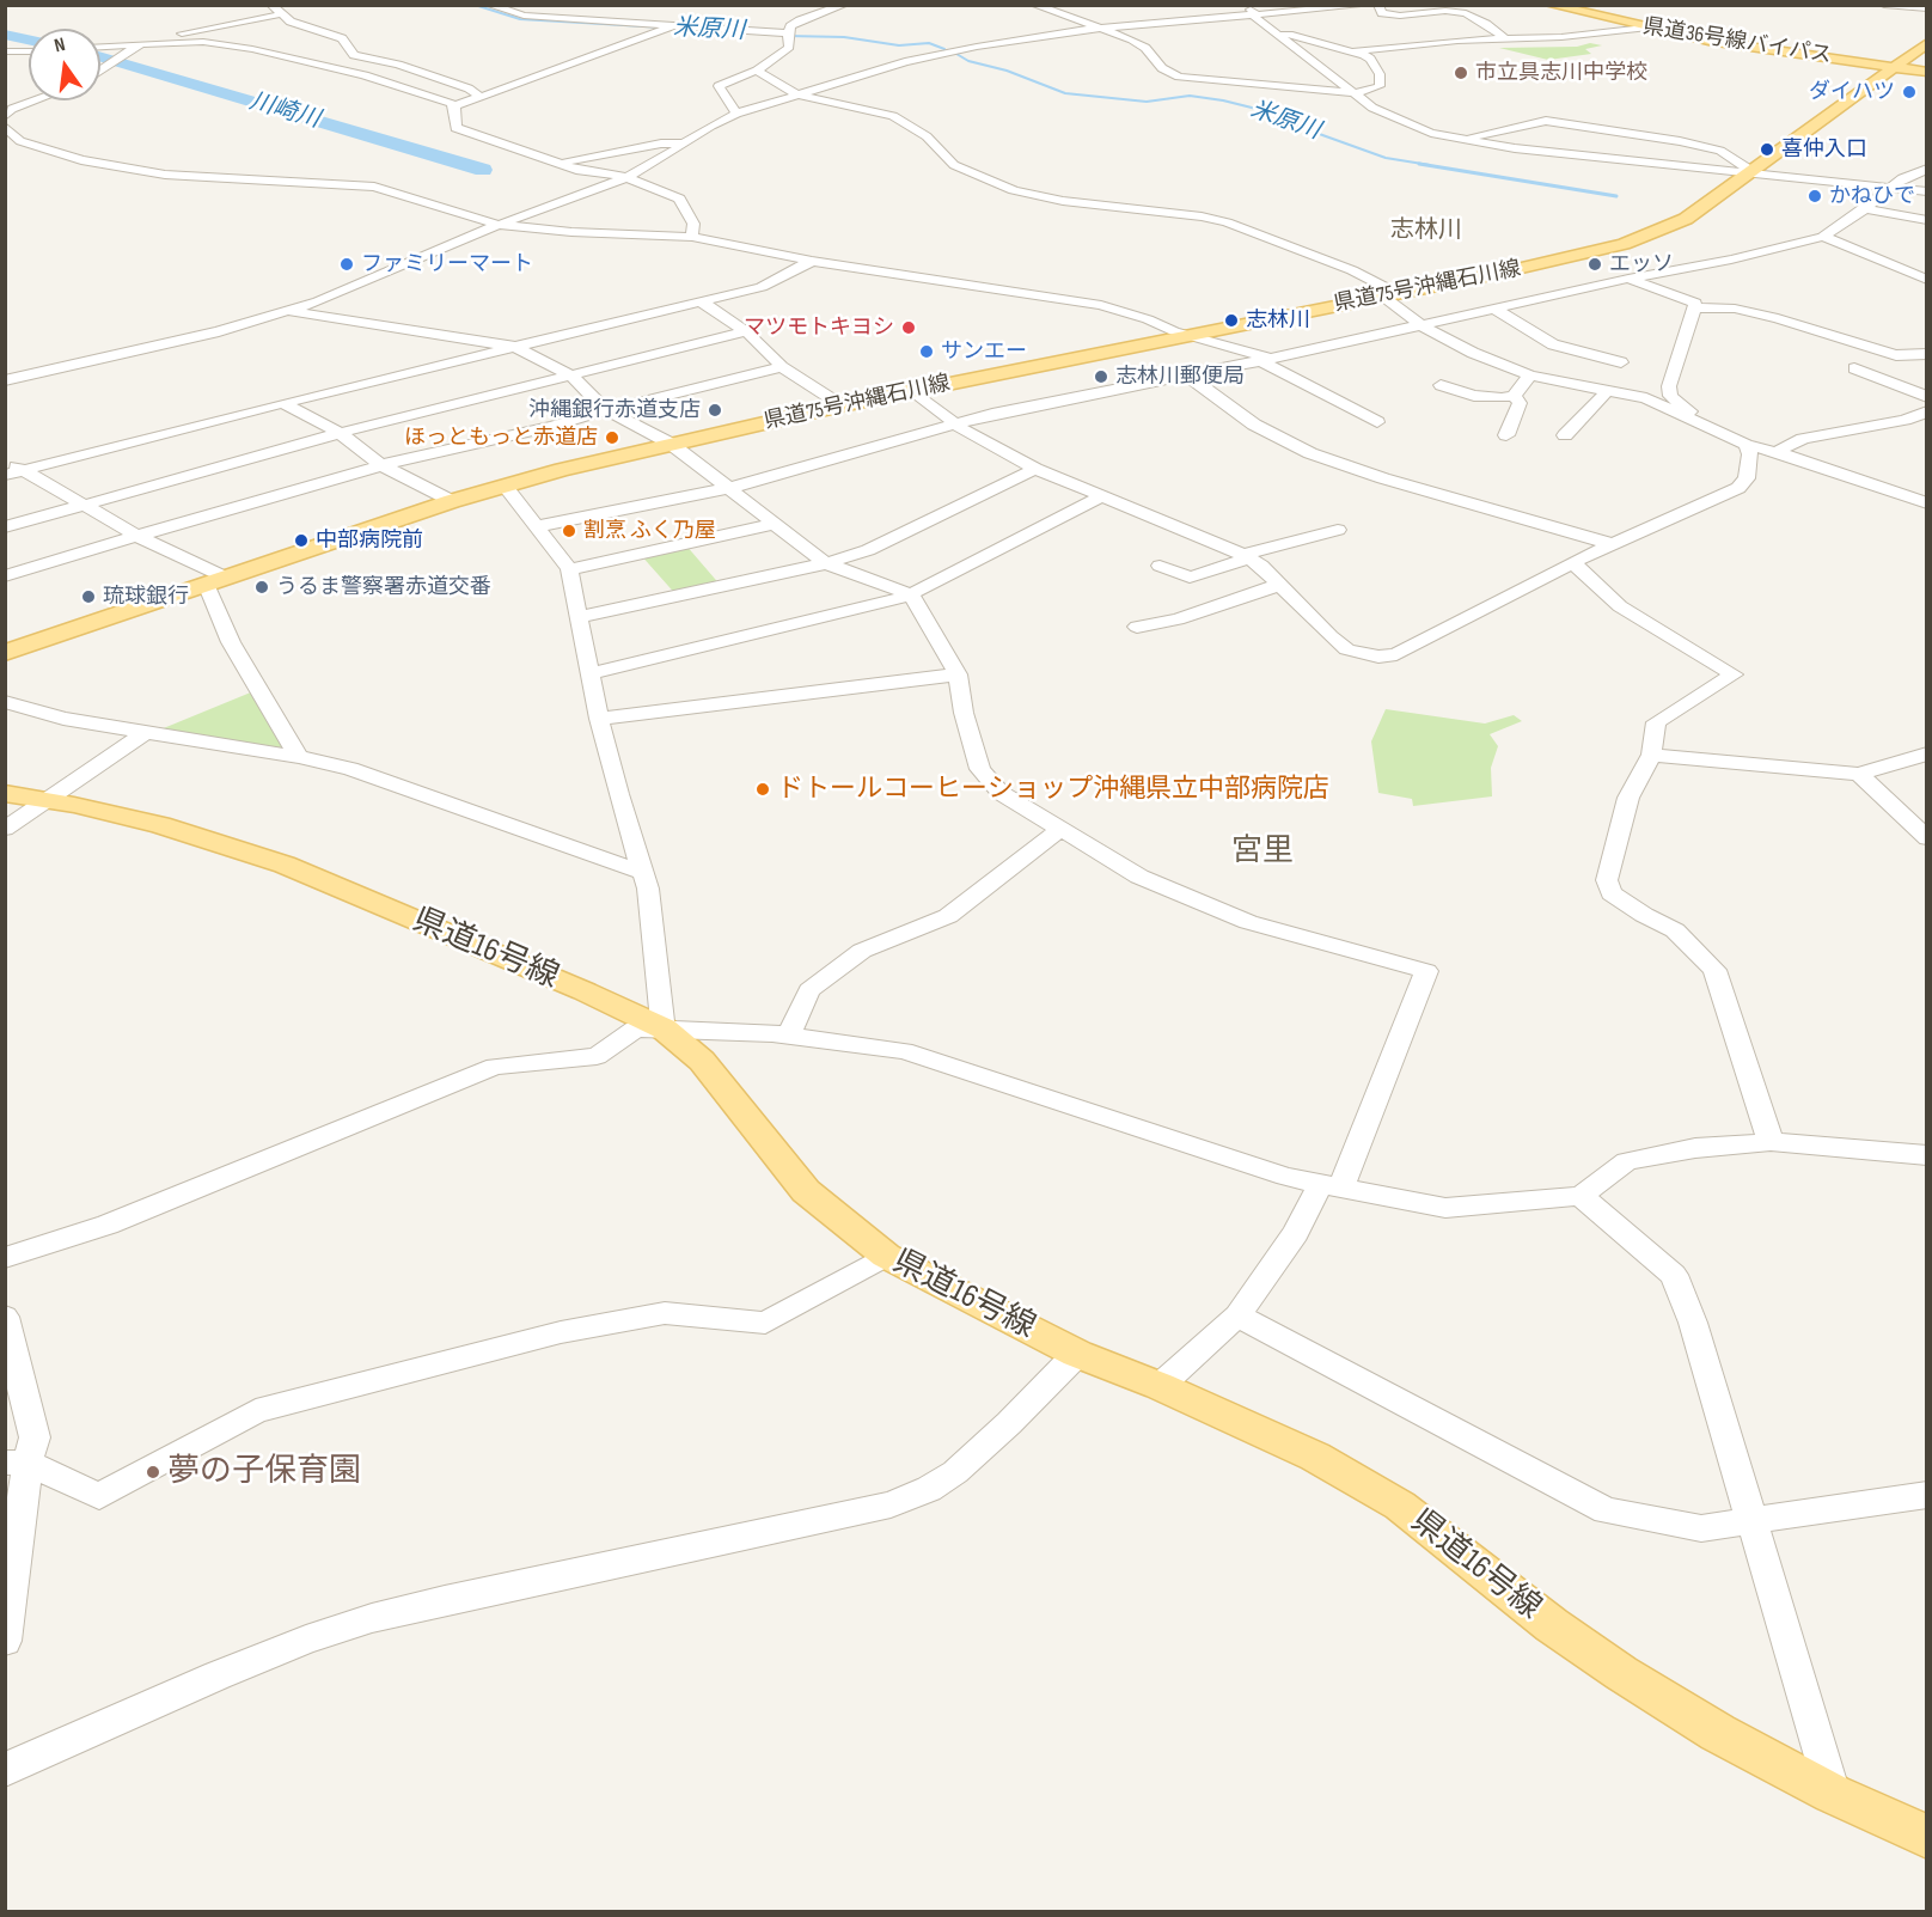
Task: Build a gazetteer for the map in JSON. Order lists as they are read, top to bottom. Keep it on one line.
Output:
{"streets":{"main road":["県道36号線バイパス","県道75号沖縄石川線","県道16号線"]},"crossings":[["県道36号線バイパス","県道75号沖縄石川線"]],"districts":["志林川","宮里"],"water":["米原川","川崎川"],"places":["市立具志川中学校","ダイハツ","喜仲入口","かねひで","ファミリーマート","エッソ","志林川","マツモトキヨシ","サンエー","志林川郵便局","沖縄銀行赤道支店","ほっともっと赤道店","割烹 ふく乃屋","中部病院前","うるま警察署赤道交番","琉球銀行","ドトールコーヒーショップ沖縄県立中部病院店","夢の子保育園"],"north":"top"}
